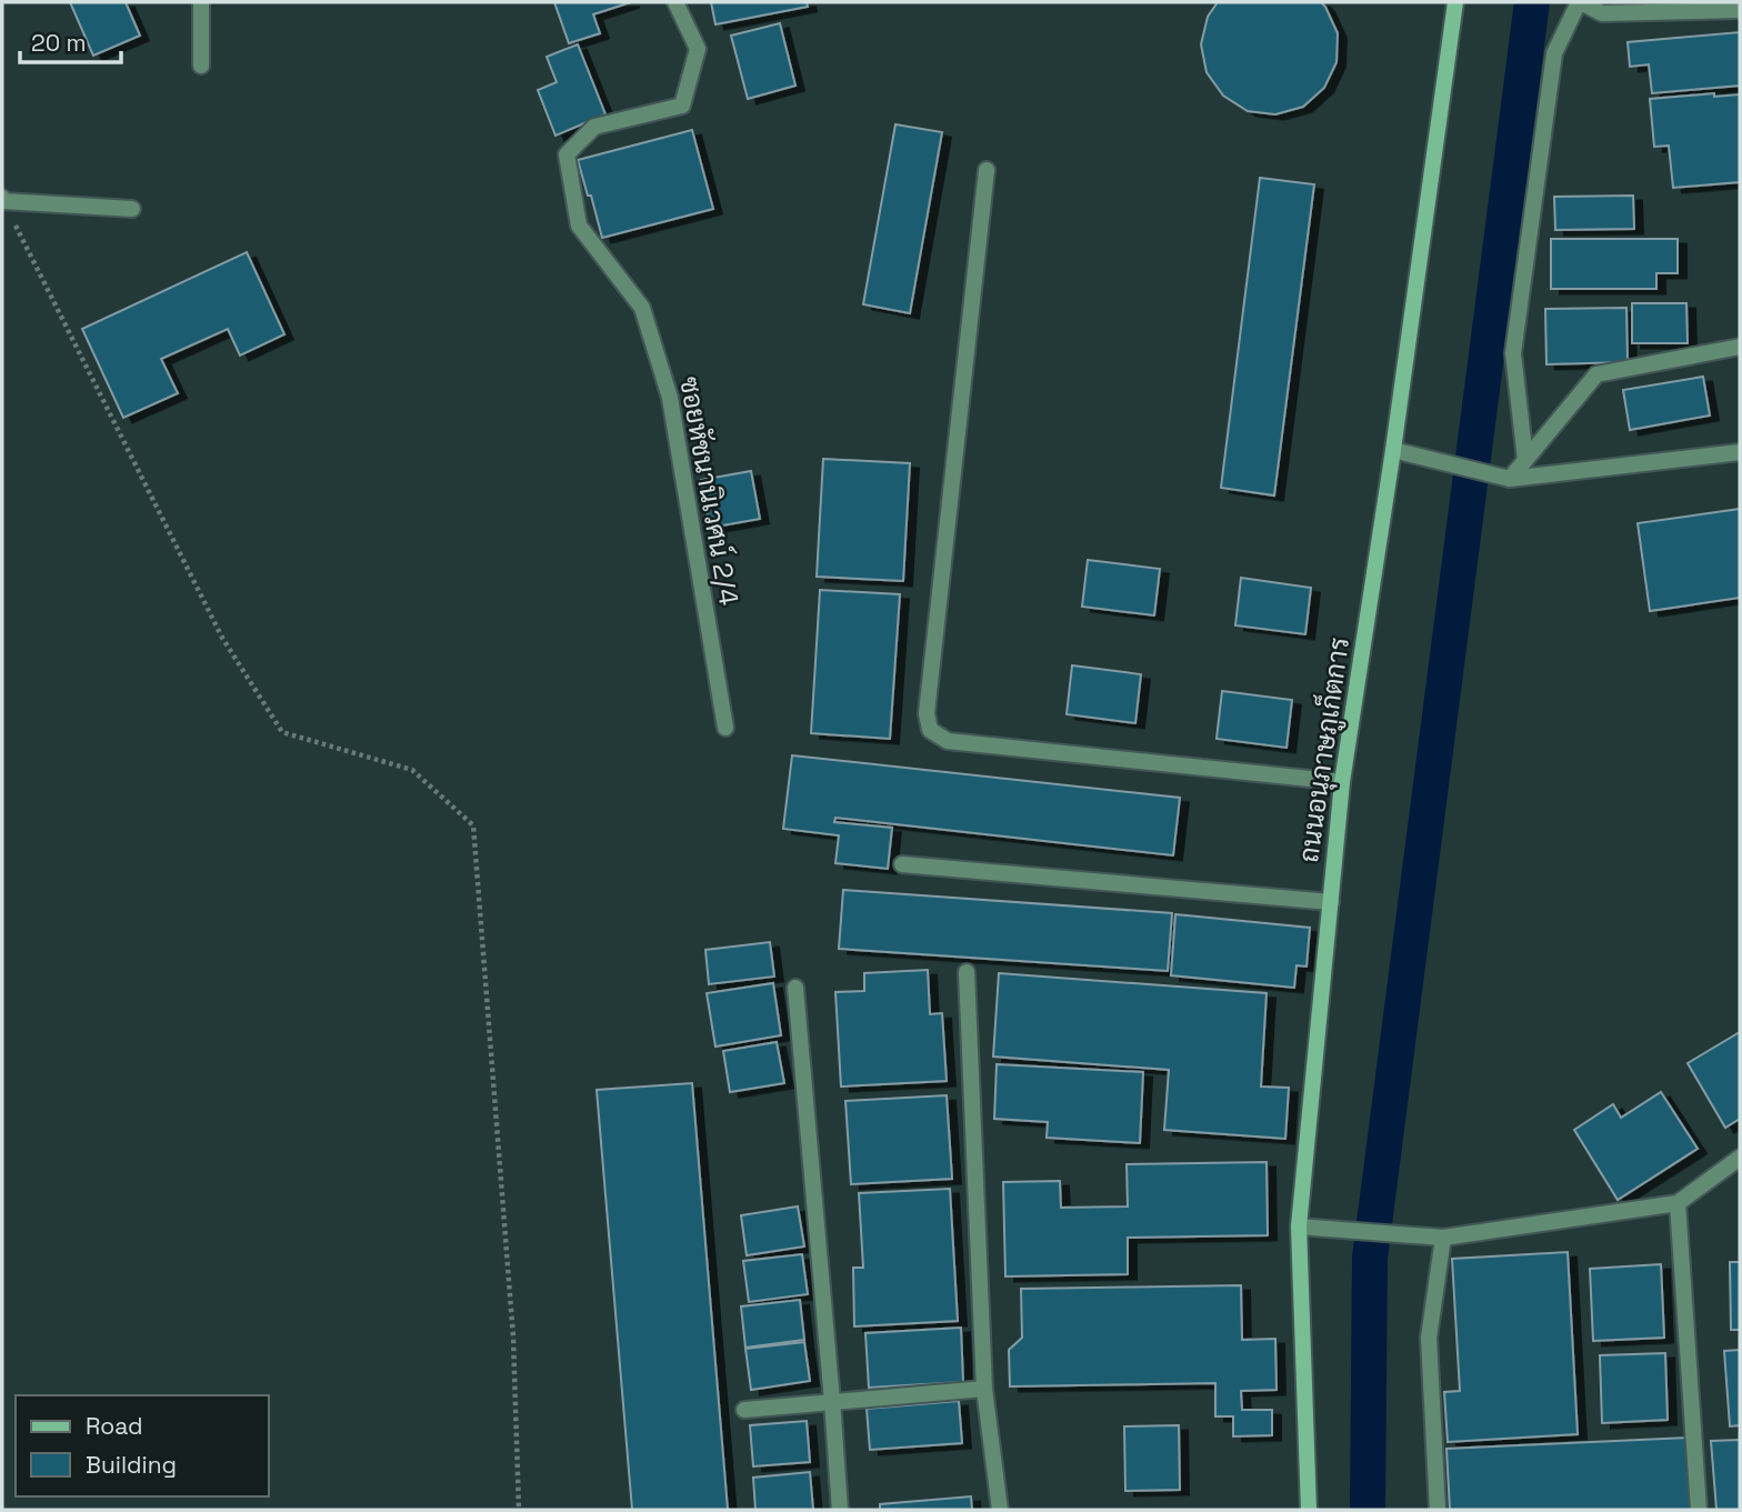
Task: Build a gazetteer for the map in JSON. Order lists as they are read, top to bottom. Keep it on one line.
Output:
{"streets":{"street":["ซอยหัชนานิเวศน์ 2/4","ถนนอนุภาษภูเก็ตการ"]},"legend":["Road","Building"],"scale_bar":"20 m"}
